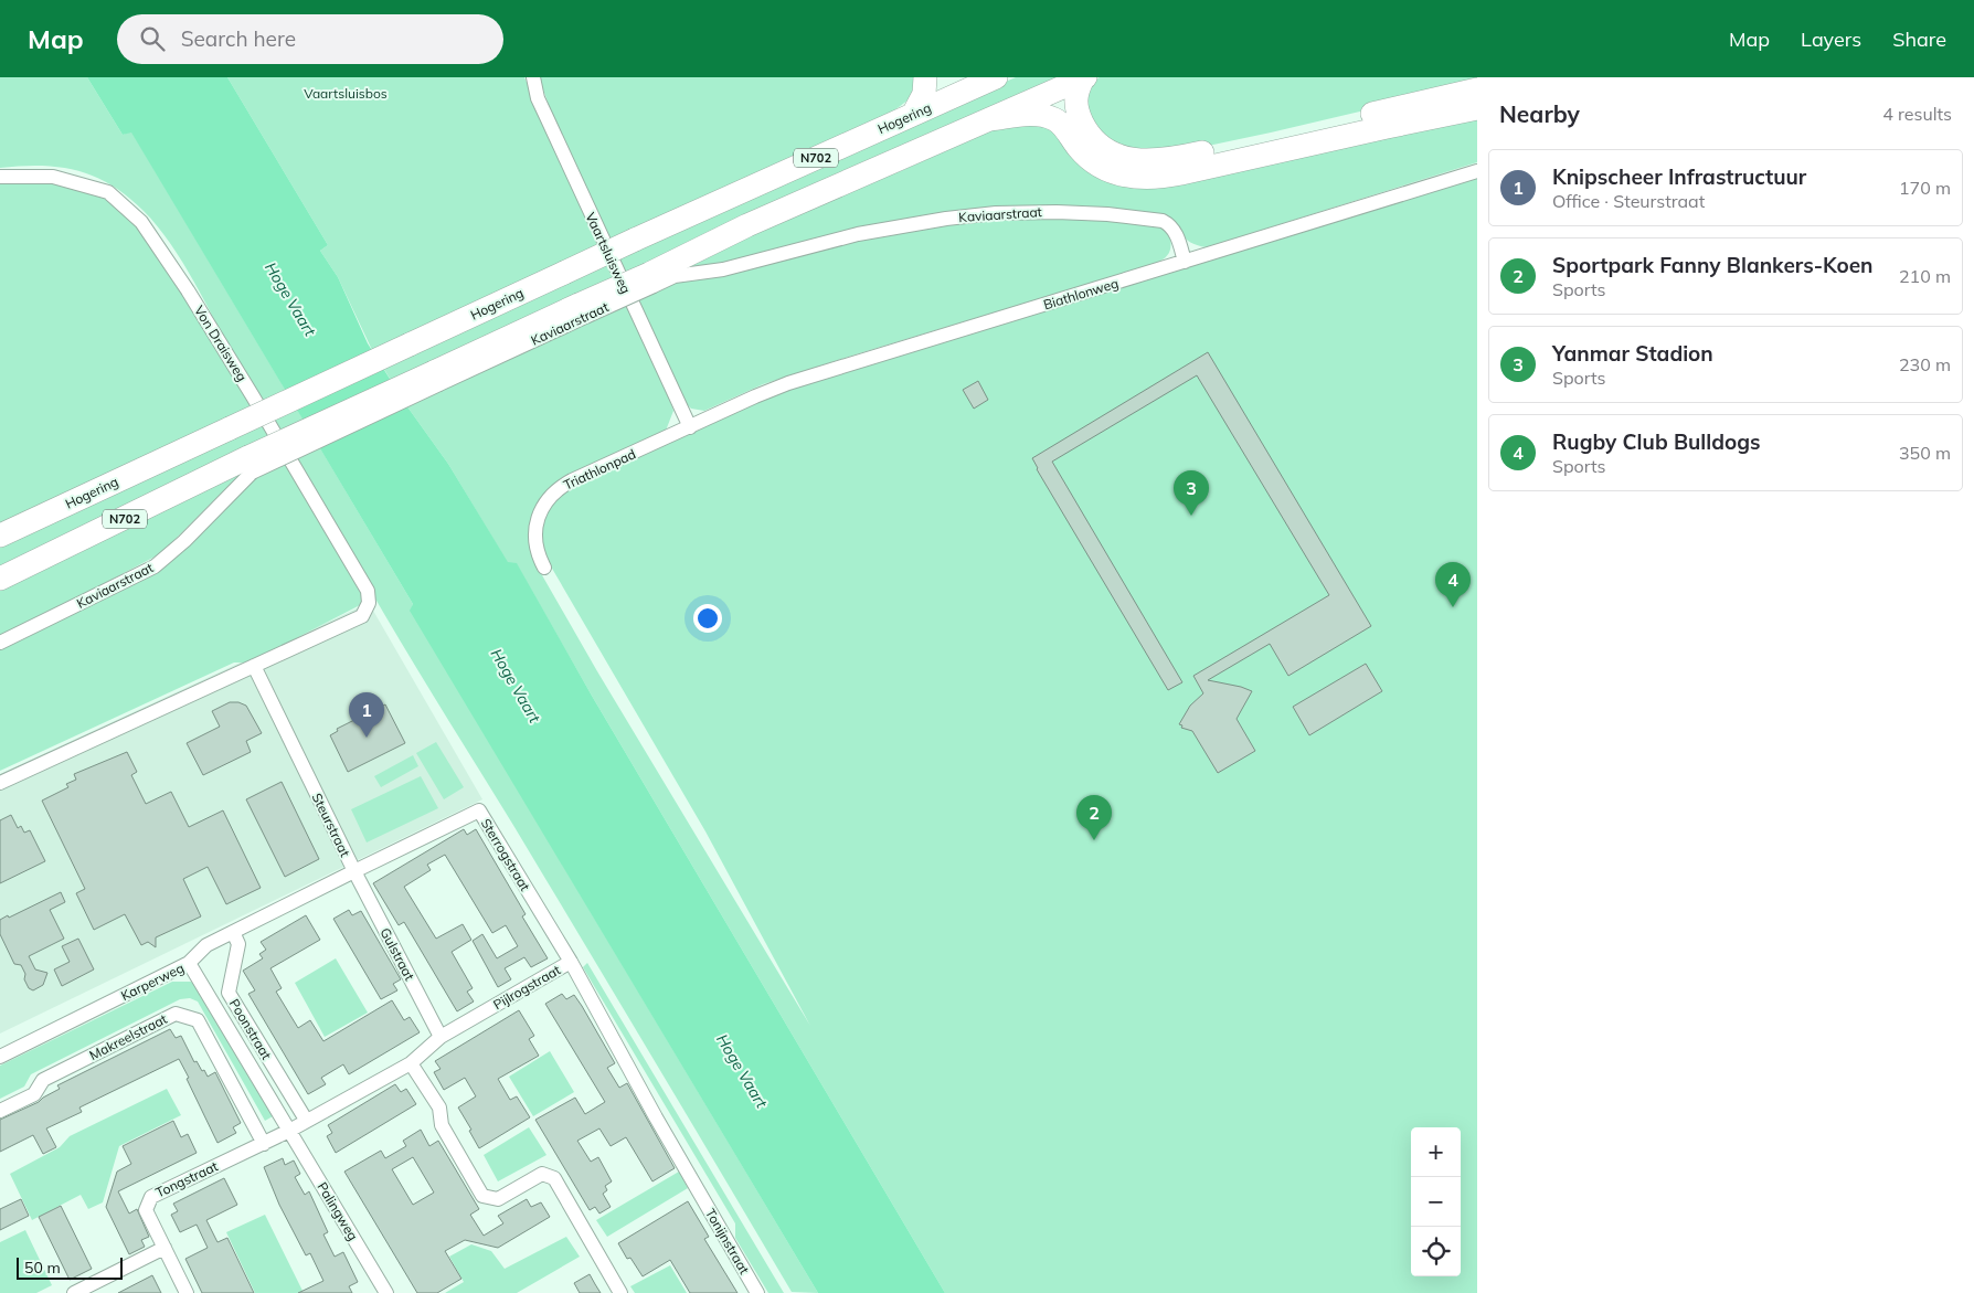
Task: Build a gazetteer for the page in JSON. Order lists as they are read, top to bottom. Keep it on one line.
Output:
{"streets":{"highway":["Hogering","N702"],"street":["Kaviaarstraat","Vaartsluisweg","Biathlonweg","Von Draisweg","Triathlonpad","Steurstraat","Sterrogstraat","Gulstraat","Karperweg","Pijlrogstraat","Poonstraat","Makreelstraat","Tongstraat","Palingweg","Tonijnstraat"]},"crossings":[["N702","Kaviaarstraat"],["Kaviaarstraat","Biathlonweg"],["Vaartsluisweg","Biathlonweg"],["Vaartsluisweg","Triathlonpad"],["Biathlonweg","Triathlonpad"],["Von Draisweg","Steurstraat"],["Steurstraat","Sterrogstraat"],["Steurstraat","Gulstraat"],["Steurstraat","Karperweg"],["Steurstraat","Poonstraat"],["Sterrogstraat","Gulstraat"],["Sterrogstraat","Pijlrogstraat"],["Gulstraat","Pijlrogstraat"],["Karperweg","Pijlrogstraat"],["Karperweg","Tongstraat"],["Karperweg","Palingweg"],["Pijlrogstraat","Poonstraat"],["Pijlrogstraat","Tongstraat"],["Pijlrogstraat","Palingweg"],["Pijlrogstraat","Tonijnstraat"],["Makreelstraat","Tongstraat"],["Tongstraat","Palingweg"]],"water":["Hoge Vaart"],"parks":["Vaartsluisbos"],"scale_bar":"50 m","page":{"header":"Map","search":"Search here","nav":["Map","Layers","Share"],"heading":["Nearby","4 results"],"list":[{"mark":"1","name":"Knipscheer Infrastructuur","note":"Office · Steurstraat","value":"170 m"},{"mark":"2","name":"Sportpark Fanny Blankers-Koen","note":"Sports","value":"210 m"},{"mark":"3","name":"Yanmar Stadion","note":"Sports","value":"230 m"},{"mark":"4","name":"Rugby Club Bulldogs","note":"Sports","value":"350 m"}],"pins":["3","4","1","2"],"map_buttons":["+","−"],"scale":"50 m"}}
